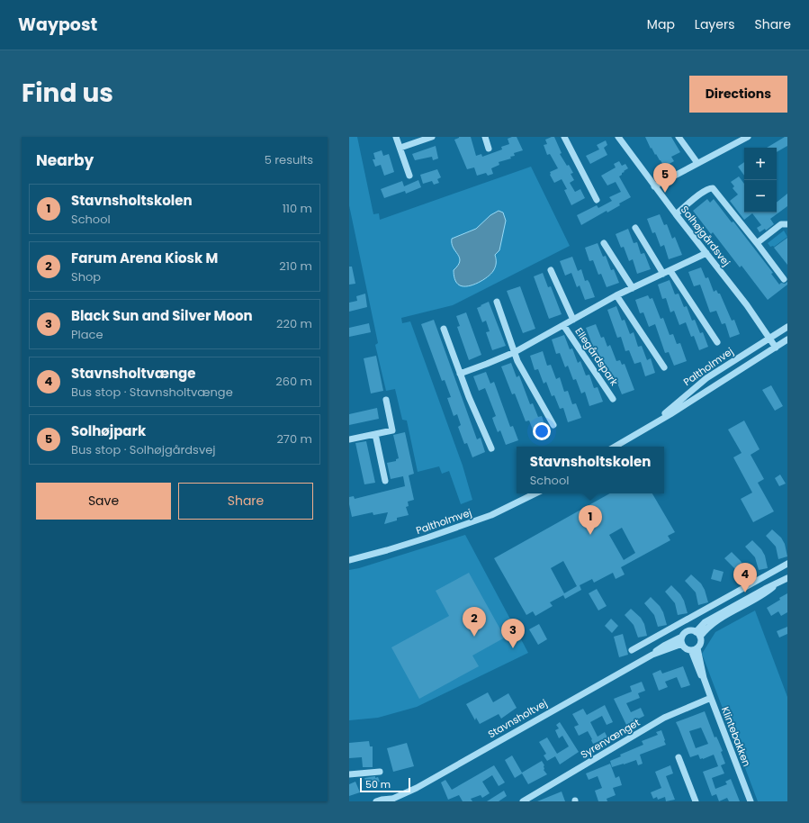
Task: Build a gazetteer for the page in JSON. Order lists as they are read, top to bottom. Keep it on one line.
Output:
{"streets":{"street":["Solhøjgårdsvej","Ellegårdspark","Paltholmvej","Stavnsholtvej","Klintebakken","Syrenvænget"]},"crossings":[["Solhøjgårdsvej","Ellegårdspark"],["Solhøjgårdsvej","Paltholmvej"],["Stavnsholtvej","Klintebakken"],["Klintebakken","Syrenvænget"]],"scale_bar":"50 m","page":{"header":"Waypost","nav":["Map","Layers","Share"],"title":"Find us","buttons":["Directions",["Save","Share"]],"heading":["Nearby","5 results"],"map_buttons":["+","−"],"pins":["5","1","4","2","3"],"list":[{"mark":"1","name":"Stavnsholtskolen","note":"School","value":"110 m"},{"mark":"2","name":"Farum Arena Kiosk M","note":"Shop","value":"210 m"},{"mark":"3","name":"Black Sun and Silver Moon","note":"Place","value":"220 m"},{"mark":"4","name":"Stavnsholtvænge","note":"Bus stop · Stavnsholtvænge","value":"260 m"},{"mark":"5","name":"Solhøjpark","note":"Bus stop · Solhøjgårdsvej","value":"270 m"}],"popup":["Stavnsholtskolen","School"],"scale":"50 m"}}
